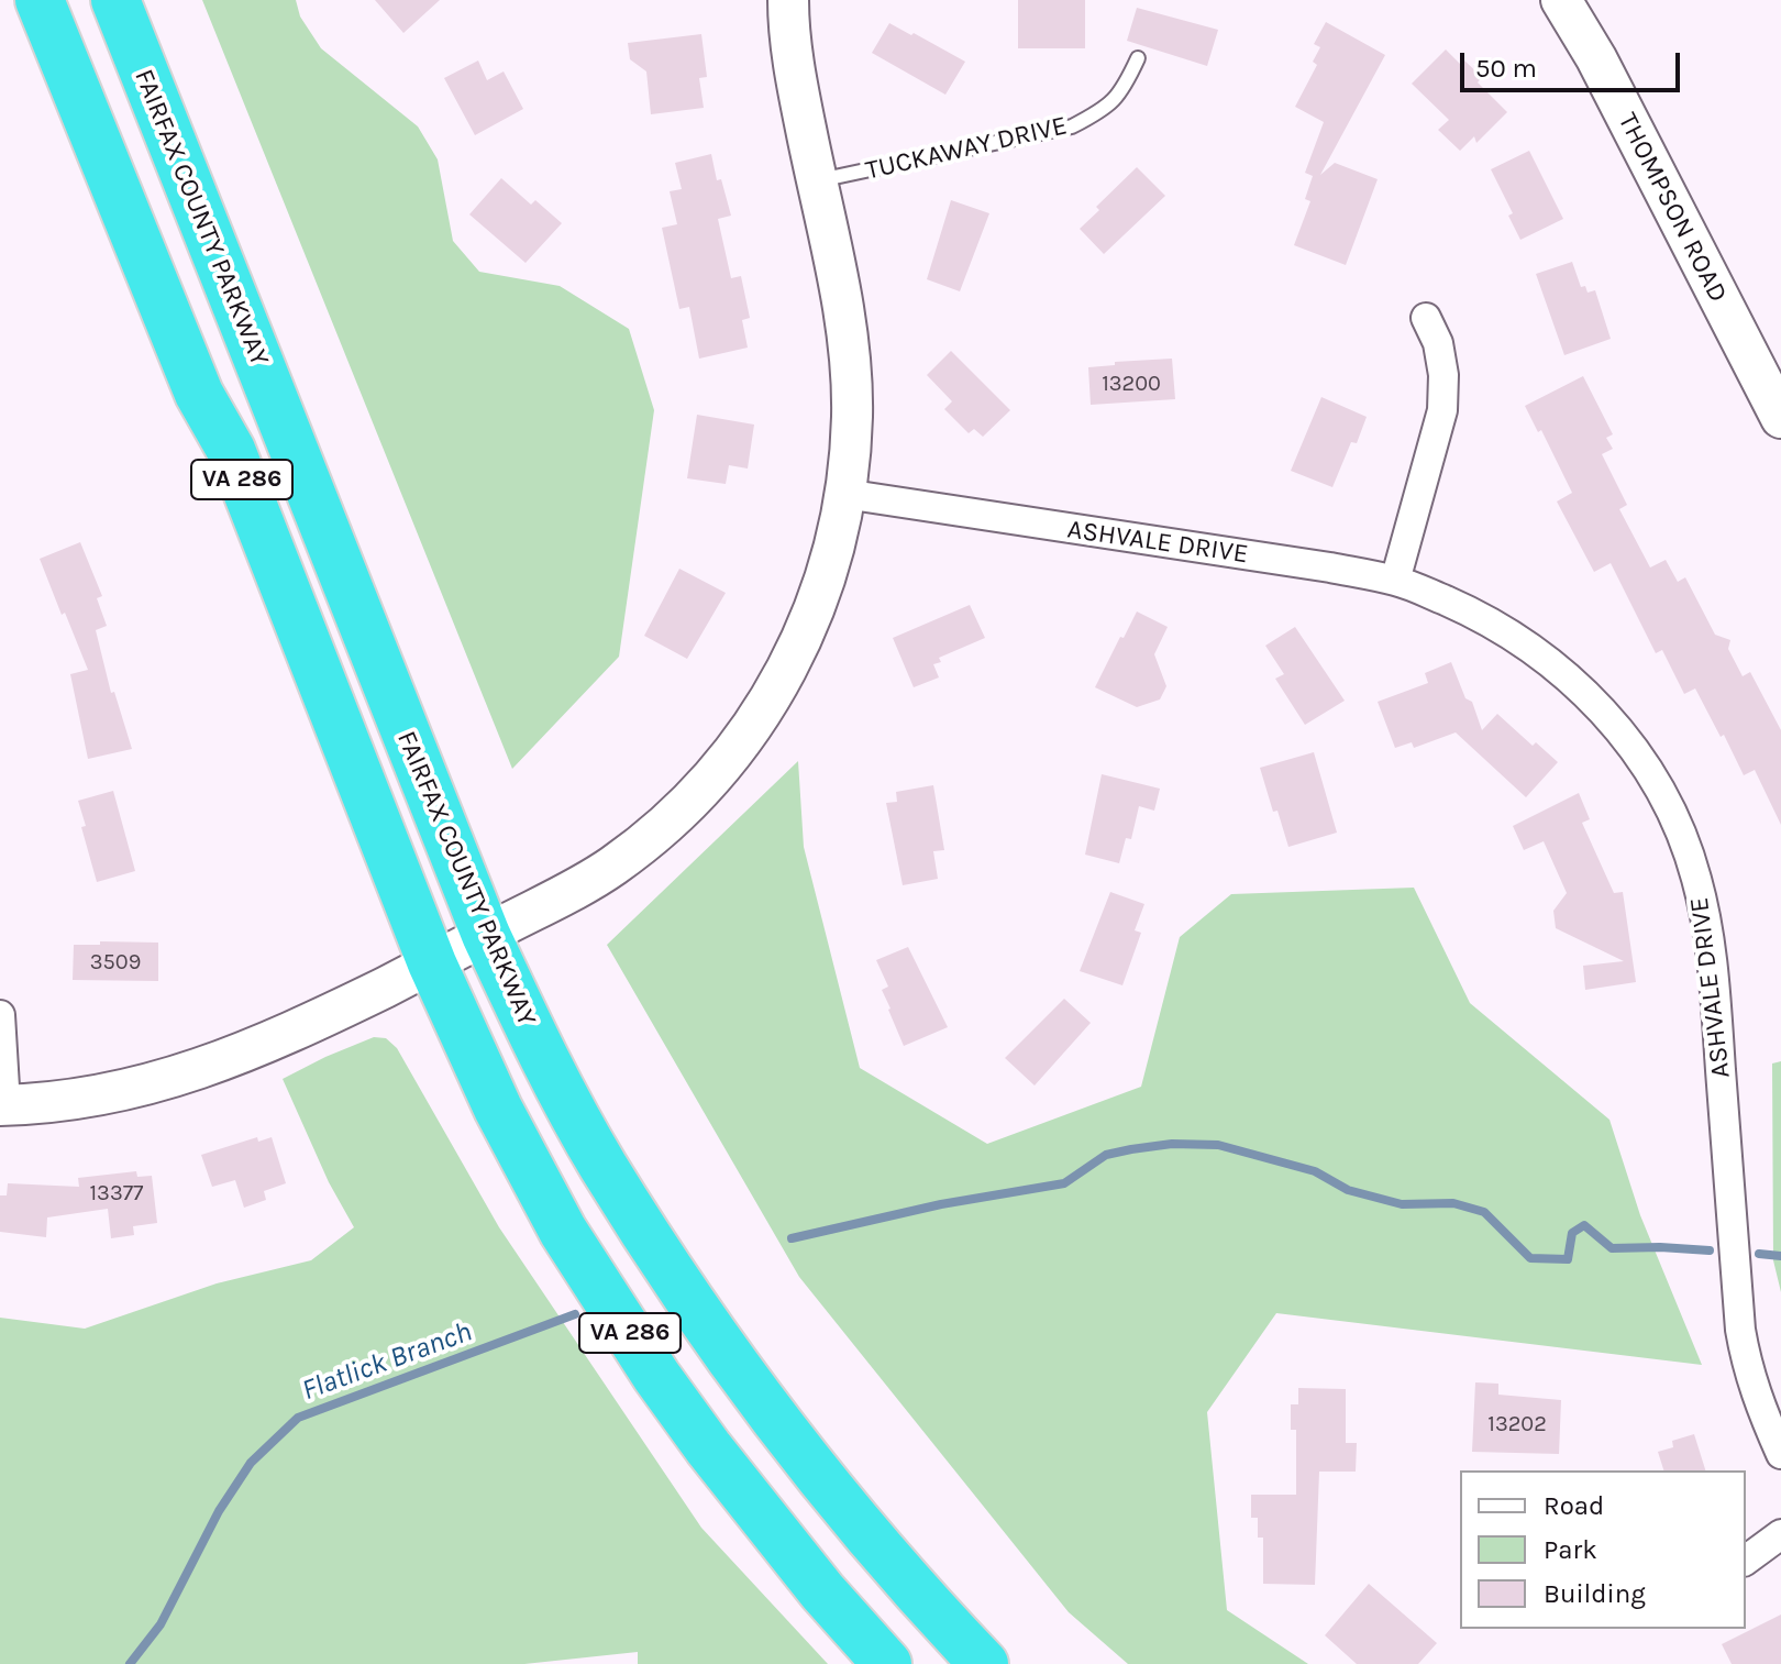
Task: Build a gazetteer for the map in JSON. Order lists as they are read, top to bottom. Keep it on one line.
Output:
{"streets":{"highway":["FAIRFAX COUNTY PARKWAY","VA 286"],"street":["THOMPSON ROAD","ASHVALE DRIVE"],"lane":["TUCKAWAY DRIVE"]},"water":["Flatlick Branch"],"house_numbers":["13200","3509","13377","13202"],"legend":["Road","Park","Building"],"scale_bar":"50 m"}
